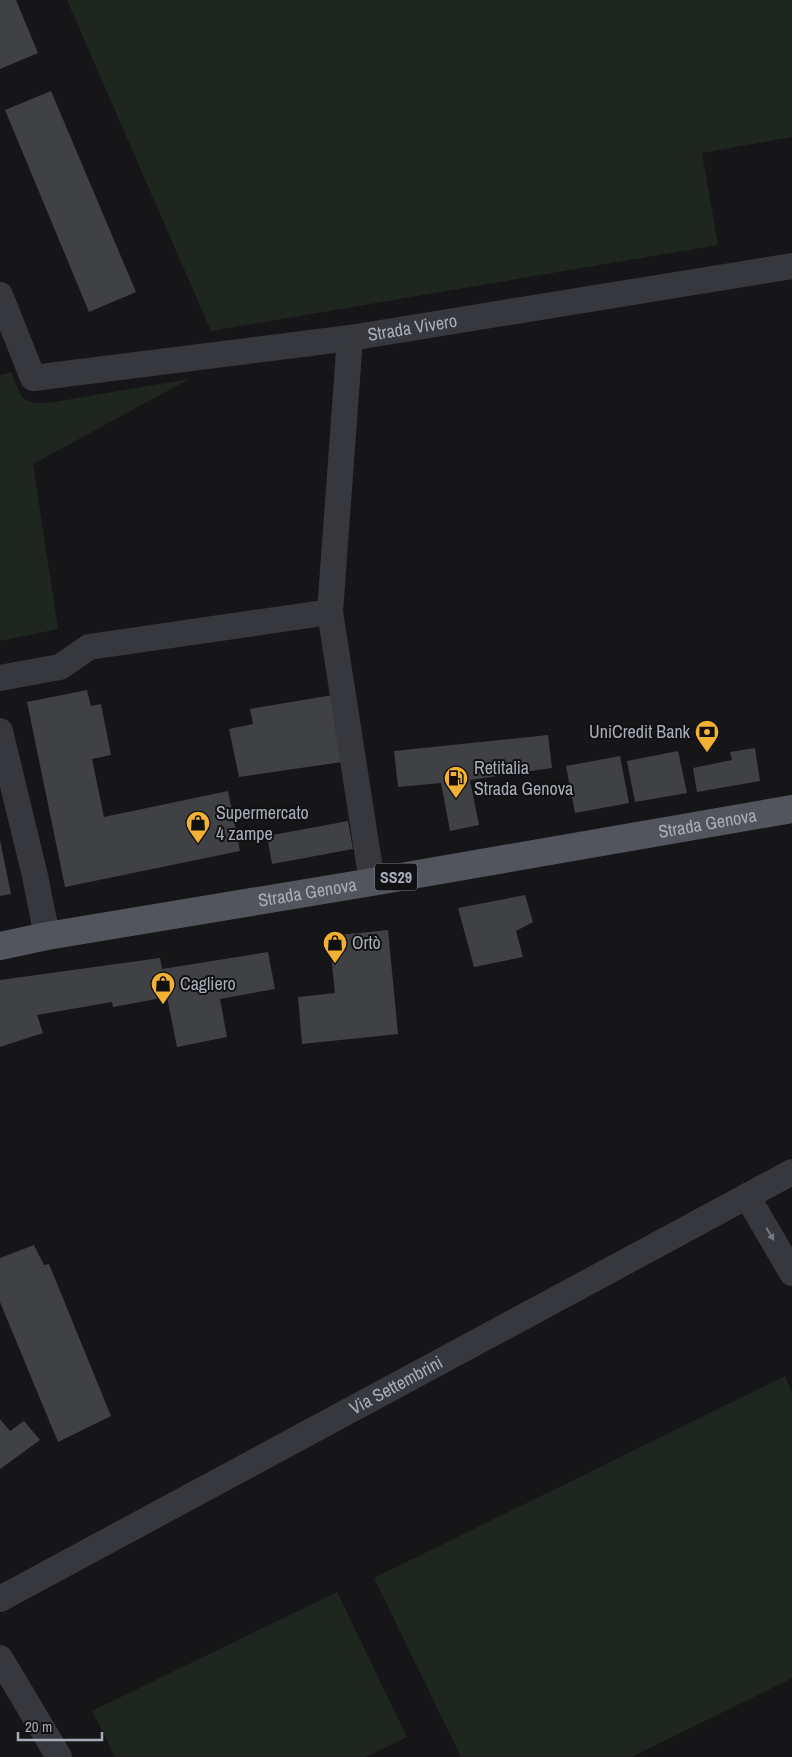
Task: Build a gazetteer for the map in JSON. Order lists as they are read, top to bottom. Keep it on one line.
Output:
{"streets":{"main road":["Strada Genova","SS29"],"street":["Strada Vivero","Via Settembrini"]},"places":{"bank":["UniCredit Bank"],"fuel station":["Retitalia Strada Genova"],"shop":["Supermercato 4 zampe","Ortò","Cagliero"]},"scale_bar":"20 m"}
